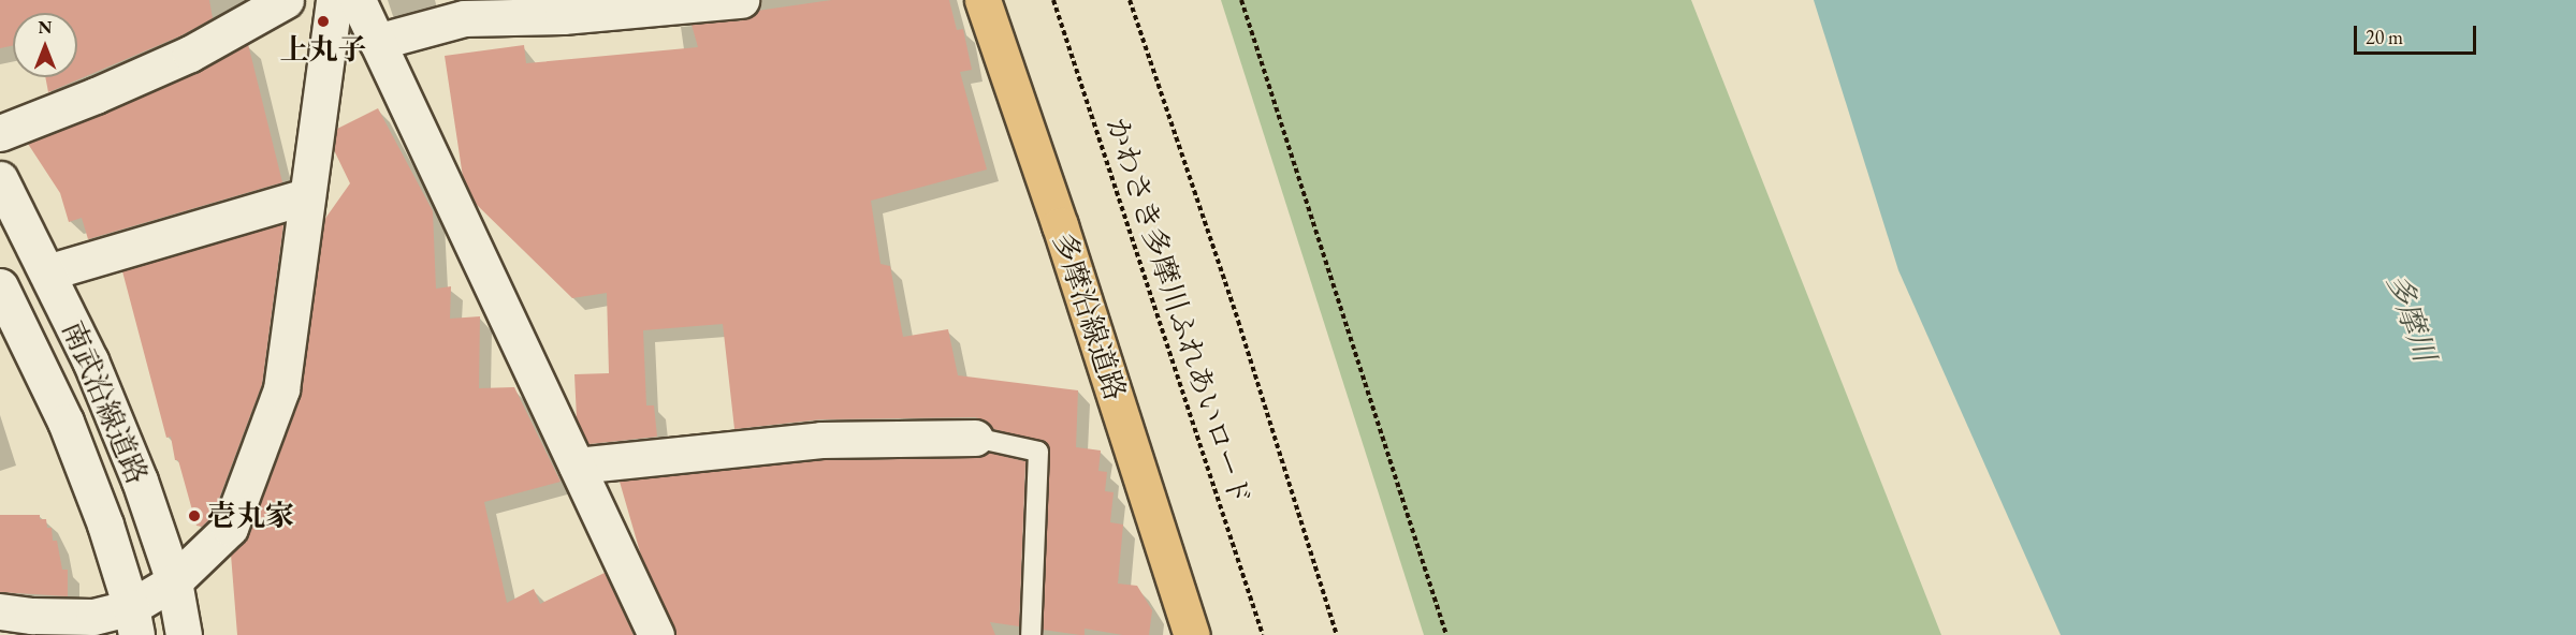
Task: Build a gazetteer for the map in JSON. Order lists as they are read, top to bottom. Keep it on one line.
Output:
{"streets":{"main road":["多摩沿線道路"],"street":["南武沿線道路"],"path":["かわさき多摩川ふれあいロード"]},"water":["多摩川"],"places":["上丸子","壱丸家"],"scale_bar":"20 m","north":"top"}
